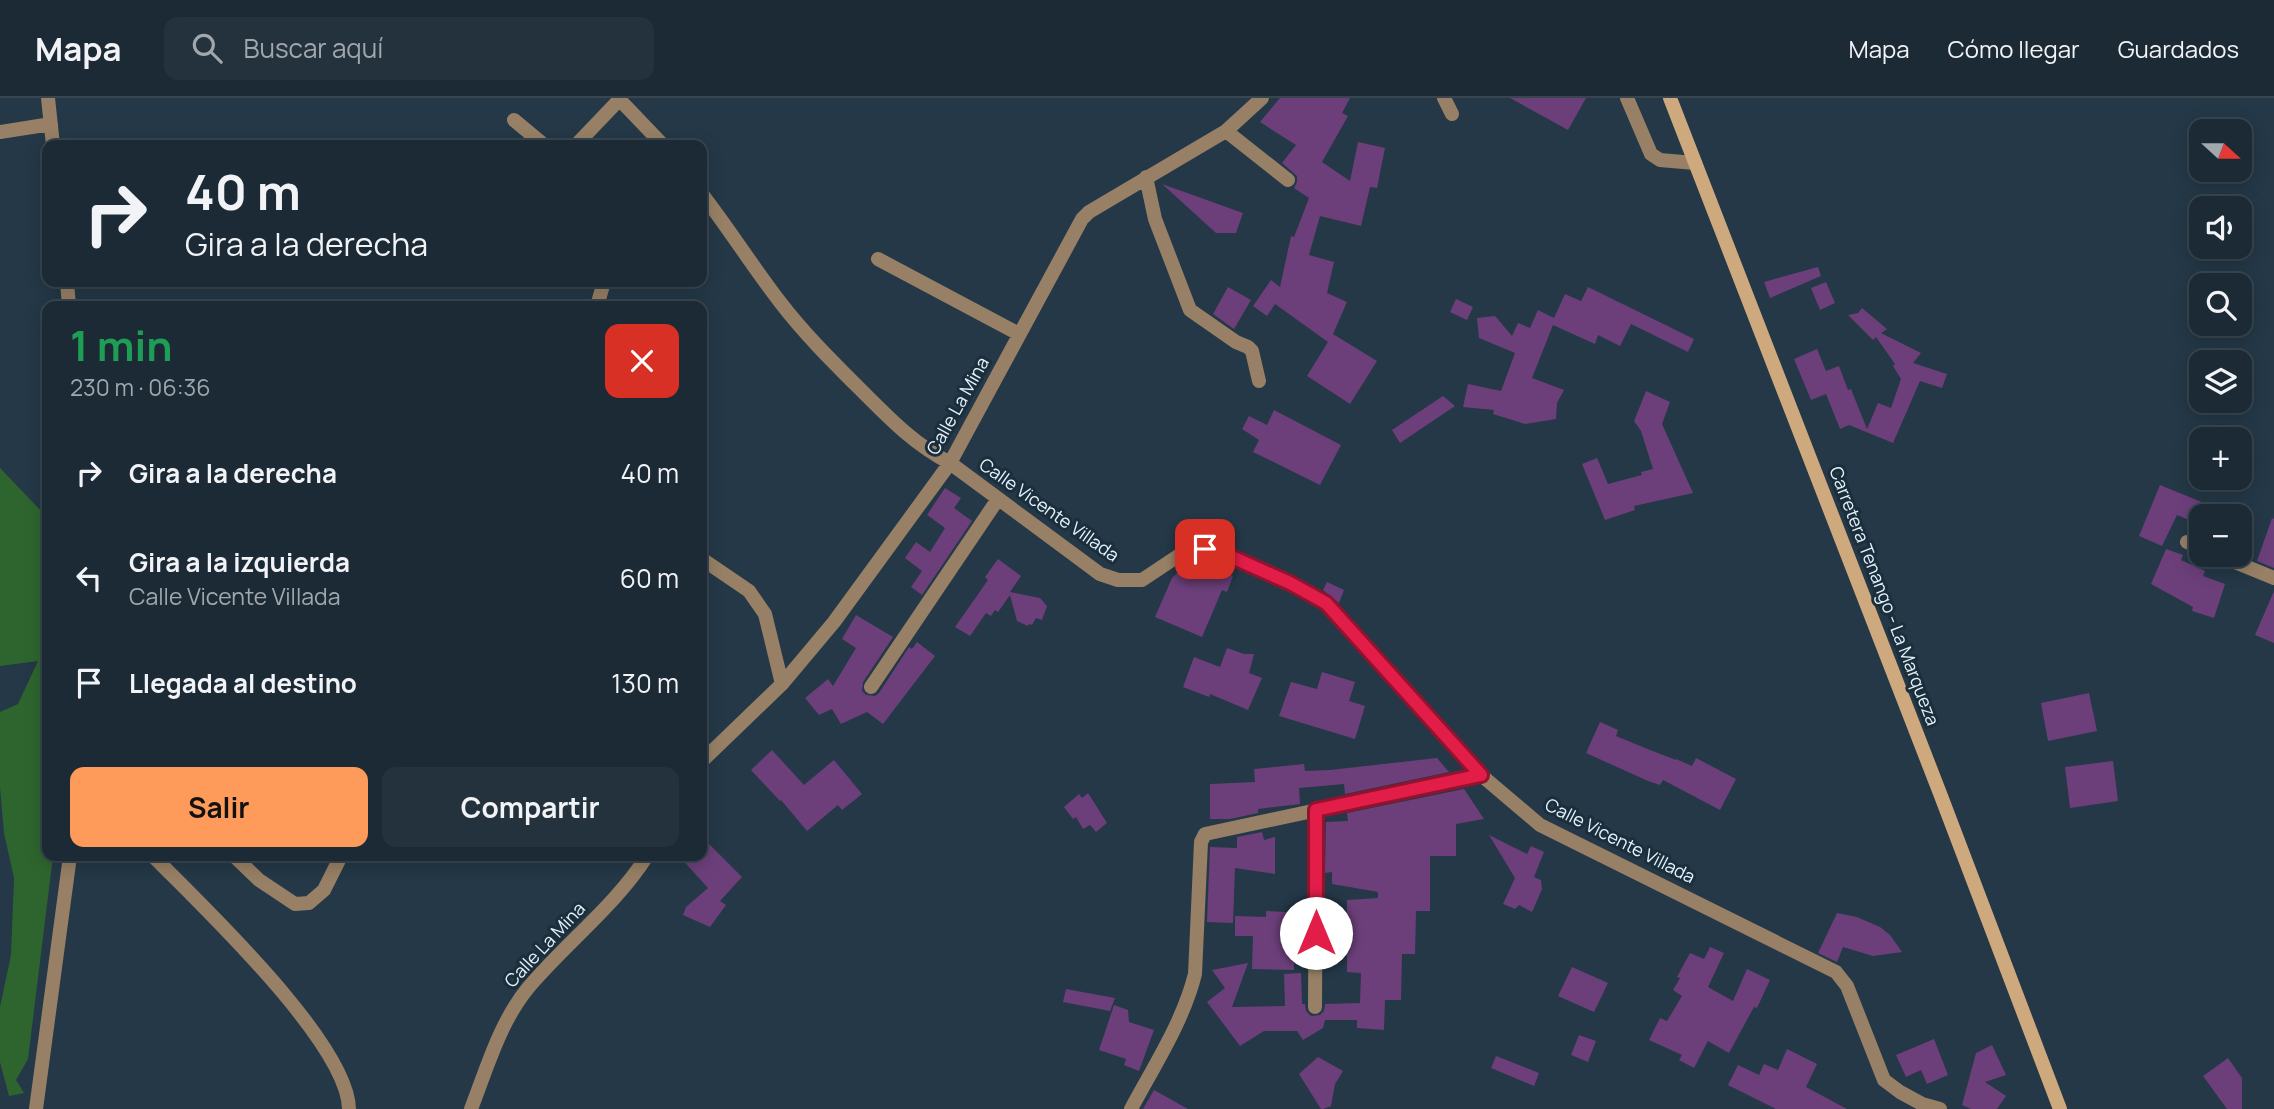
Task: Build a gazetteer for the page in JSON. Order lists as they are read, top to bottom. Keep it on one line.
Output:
{"streets":{"main road":["Carretera Tenango - La Marqueza"],"street":["Calle La Mina","Calle Vicente Villada"]},"crossings":[["Calle La Mina","Calle Vicente Villada"]],"north":"right","page":{"header":"Mapa","search":"Buscar aquí","nav":["Mapa","Cómo llegar","Guardados"],"map_buttons":["+","−"],"turn":["40 m","Gira a la derecha"],"heading":["1 min","230 m · 06:36"],"list":[{"name":"Gira a la derecha","value":"40 m"},{"name":"Gira a la izquierda","note":"Calle Vicente Villada","value":"60 m"},{"name":"Llegada al destino","value":"130 m"}],"buttons":["Salir","Compartir"]}}
